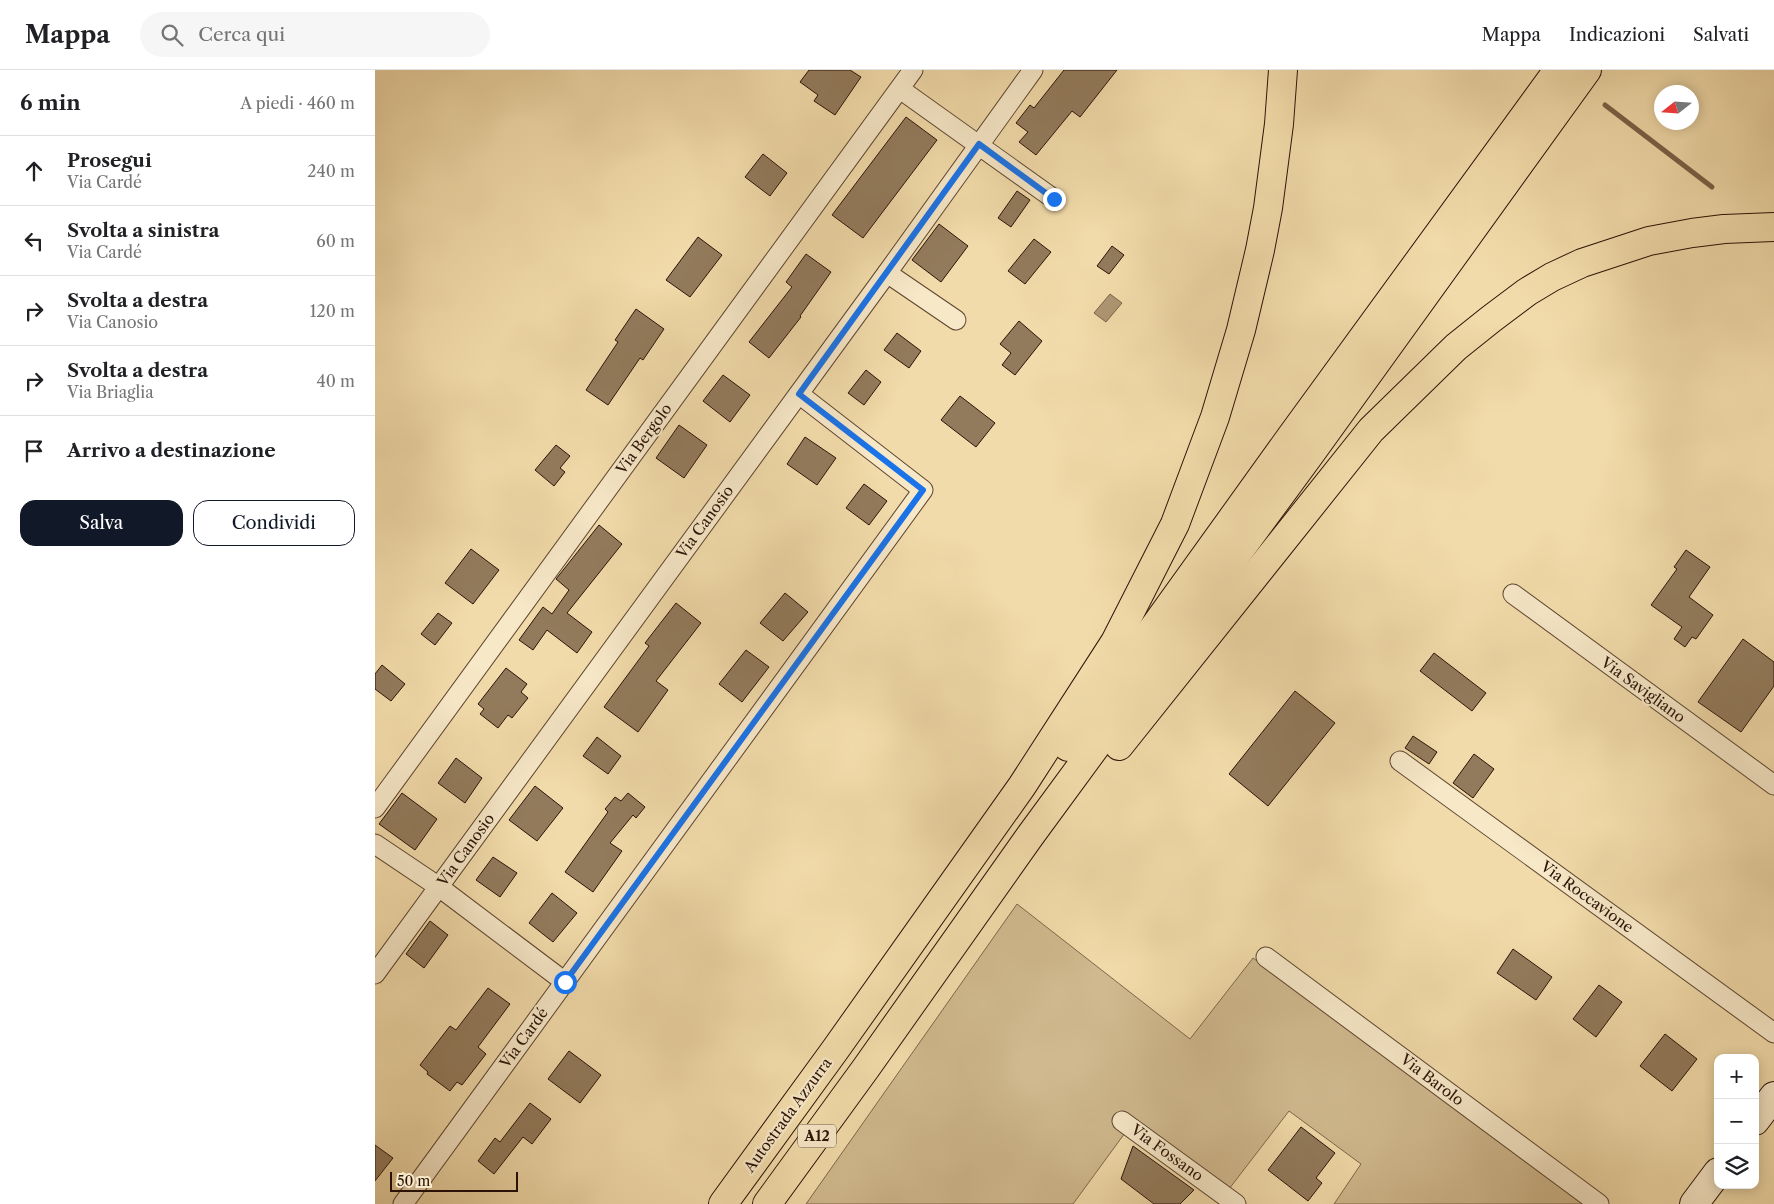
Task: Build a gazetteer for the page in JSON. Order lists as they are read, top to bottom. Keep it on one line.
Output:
{"streets":{"highway":["Autostrada Azzurra","A12"],"street":["Via Bergolo","Via Canosio","Via Savigliano","Via Roccavione","Via Cardé","Via Barolo","Via Fossano"]},"crossings":[["Via Canosio","Via Cardé"]],"scale_bar":"50 m","north":"left","page":{"header":"Mappa","search":"Cerca qui","nav":["Mappa","Indicazioni","Salvati"],"heading":["6 min","A piedi · 460 m"],"list":[["Prosegui","Via Cardé","240 m"],["Svolta a sinistra","Via Cardé","60 m"],["Svolta a destra","Via Canosio","120 m"],["Svolta a destra","Via Briaglia","40 m"],"Arrivo a destinazione"],"buttons":["Salva","Condividi"],"map_buttons":["+","−"],"scale":"50 m"}}
